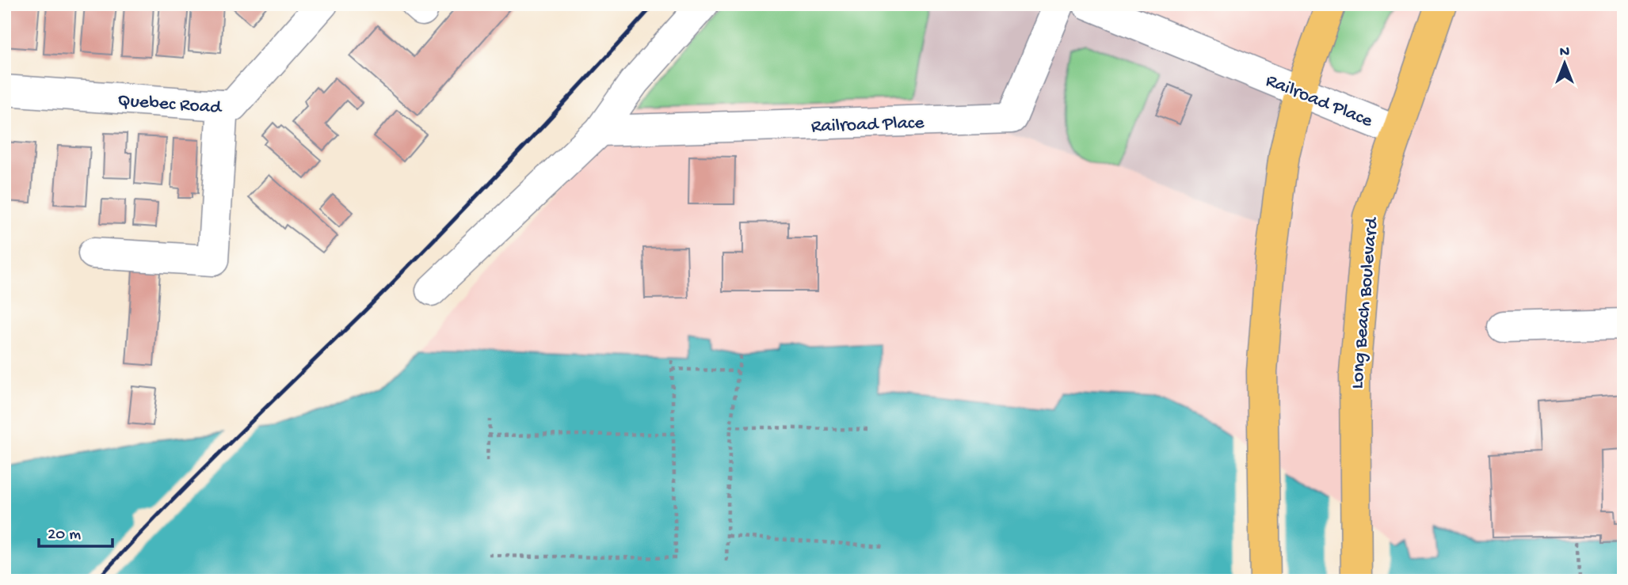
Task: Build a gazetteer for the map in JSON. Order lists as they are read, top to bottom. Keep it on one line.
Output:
{"streets":{"main road":["Long Beach Boulevard"],"street":["Railroad Place","Quebec Road"]},"crossings":[["Railroad Place","Long Beach Boulevard"]],"scale_bar":"20 m","north":"top"}
